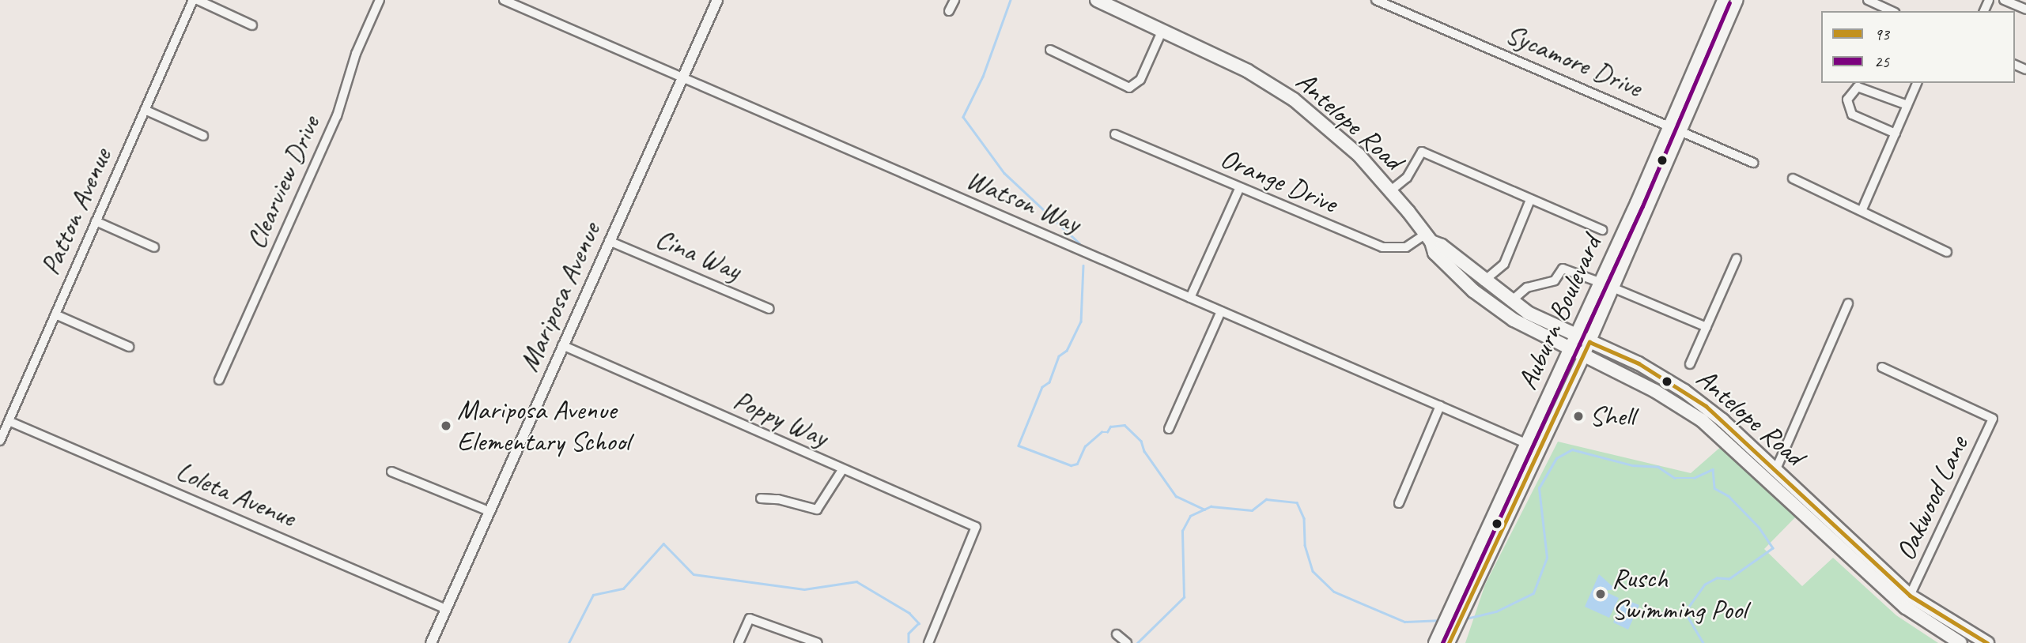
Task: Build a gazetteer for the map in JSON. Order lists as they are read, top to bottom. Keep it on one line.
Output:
{"streets":{"main road":["Antelope Road","Auburn Boulevard"],"street":["Sycamore Drive","Orange Drive","Clearview Drive","Watson Way","Patton Avenue","Cina Way","Mariposa Avenue","Poppy Way","Loleta Avenue","Oakwood Lane"]},"crossings":[["Sycamore Drive","Auburn Boulevard"],["Antelope Road","Orange Drive"],["Antelope Road","Auburn Boulevard"],["Antelope Road","Oakwood Lane"],["Watson Way","Mariposa Avenue"],["Watson Way","Auburn Boulevard"],["Patton Avenue","Loleta Avenue"],["Cina Way","Mariposa Avenue"],["Mariposa Avenue","Poppy Way"],["Mariposa Avenue","Loleta Avenue"]],"places":["Shell","Mariposa Avenue Elementary School","Rusch Swimming Pool"],"lines":["transit line 25","transit line 93"],"legend":["93","25"]}
